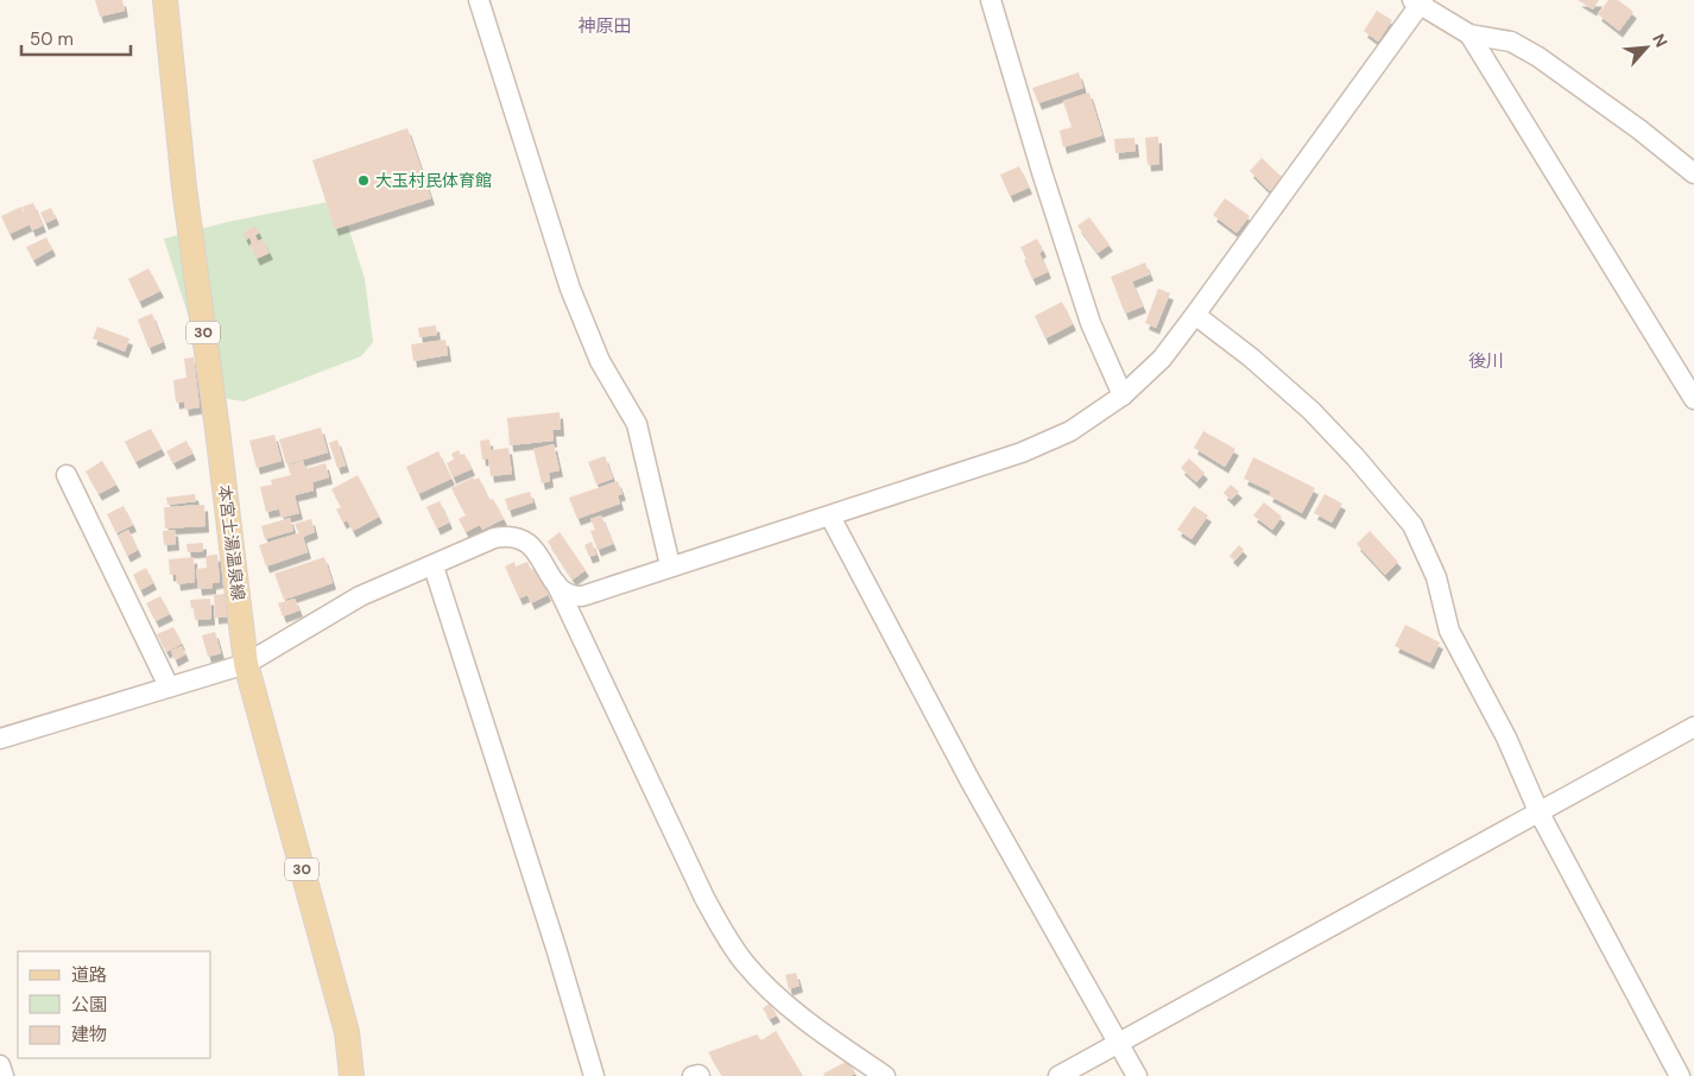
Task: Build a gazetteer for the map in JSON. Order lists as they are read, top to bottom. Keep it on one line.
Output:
{"streets":{"main road":["30","本宮土湯温泉線"]},"districts":["神原田","後川"],"places":["大玉村民体育館"],"legend":["道路","公園","建物"],"scale_bar":"50 m","north":"top right"}
